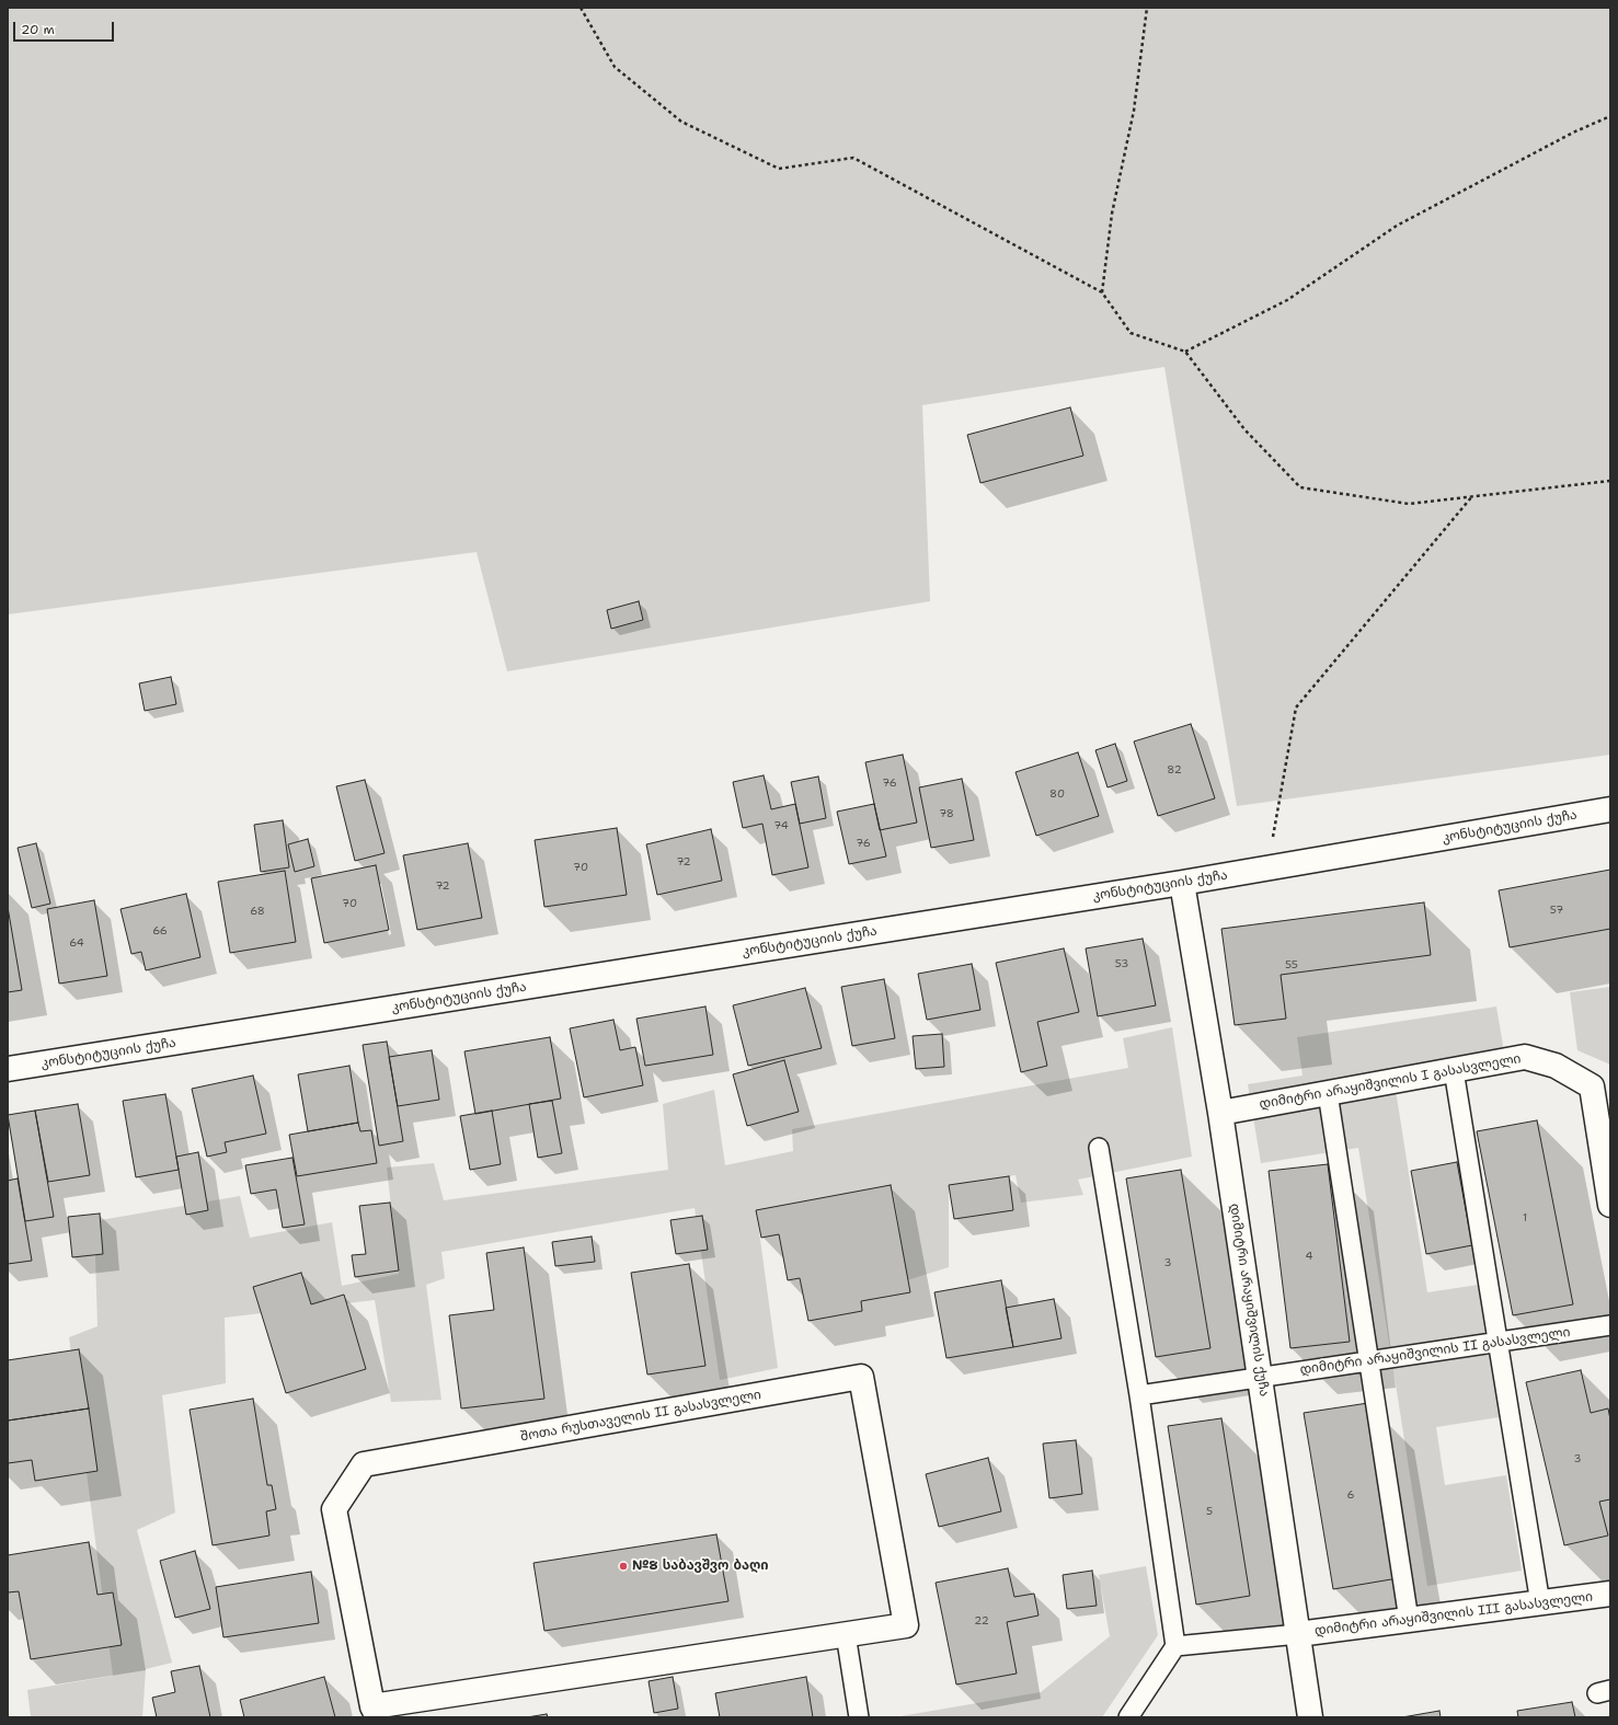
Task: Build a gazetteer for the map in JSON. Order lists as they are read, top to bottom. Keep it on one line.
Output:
{"streets":{"street":["კონსტიტუციის ქუჩა","დიმიტრი არაყიშვილის I გასასვლელი","დიმიტრი არაყიშვილის ქუჩა","შოთა რუსთაველის II გასასვლელი","დიმიტრი არაყიშვილის III გასასვლელი"],"lane":["დიმიტრი არაყიშვილის II გასასვლელი"]},"crossings":[["კონსტიტუციის ქუჩა","დიმიტრი არაყიშვილის ქუჩა"],["დიმიტრი არაყიშვილის I გასასვლელი","დიმიტრი არაყიშვილის ქუჩა"],["დიმიტრი არაყიშვილის ქუჩა","დიმიტრი არაყიშვილის II გასასვლელი"],["დიმიტრი არაყიშვილის ქუჩა","დიმიტრი არაყიშვილის III გასასვლელი"]],"places":["№8 საბავშვო ბაღი"],"house_numbers":["82","76","80","78","74","76","72","70","72","70","57","68","66","64","53","55","1","4","3","3","6","5","22"],"scale_bar":"20 m"}
